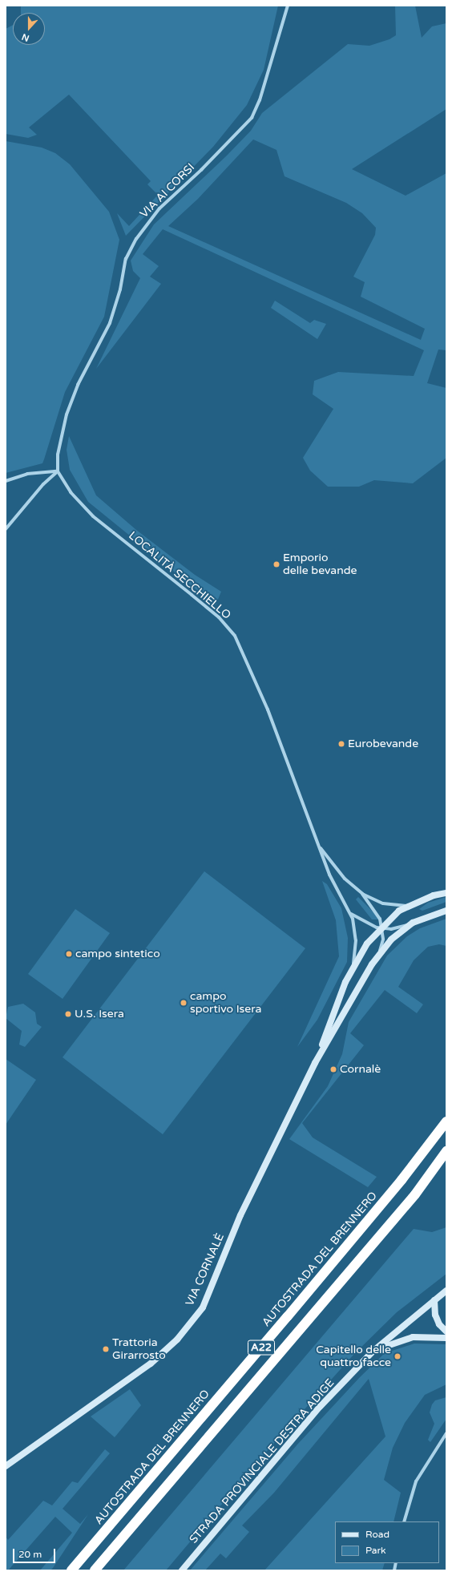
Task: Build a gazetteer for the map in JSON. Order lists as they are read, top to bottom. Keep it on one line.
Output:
{"streets":{"highway":["AUTOSTRADA DEL BRENNERO","A22"],"street":["VIA AI CORSI","LOCALITÀ SECCHIELLO","VIA CORNALÈ","STRADA PROVINCIALE DESTRA ADIGE"]},"crossings":[["VIA AI CORSI","LOCALITÀ SECCHIELLO"]],"places":["Emporio delle bevande","Eurobevande","campo sintetico","campo sportivo Isera","U.S. Isera","Cornalè","Trattoria Girarrosto","Capitello delle quattro facce"],"legend":["Road","Park"],"scale_bar":"20 m","north":"bottom"}
